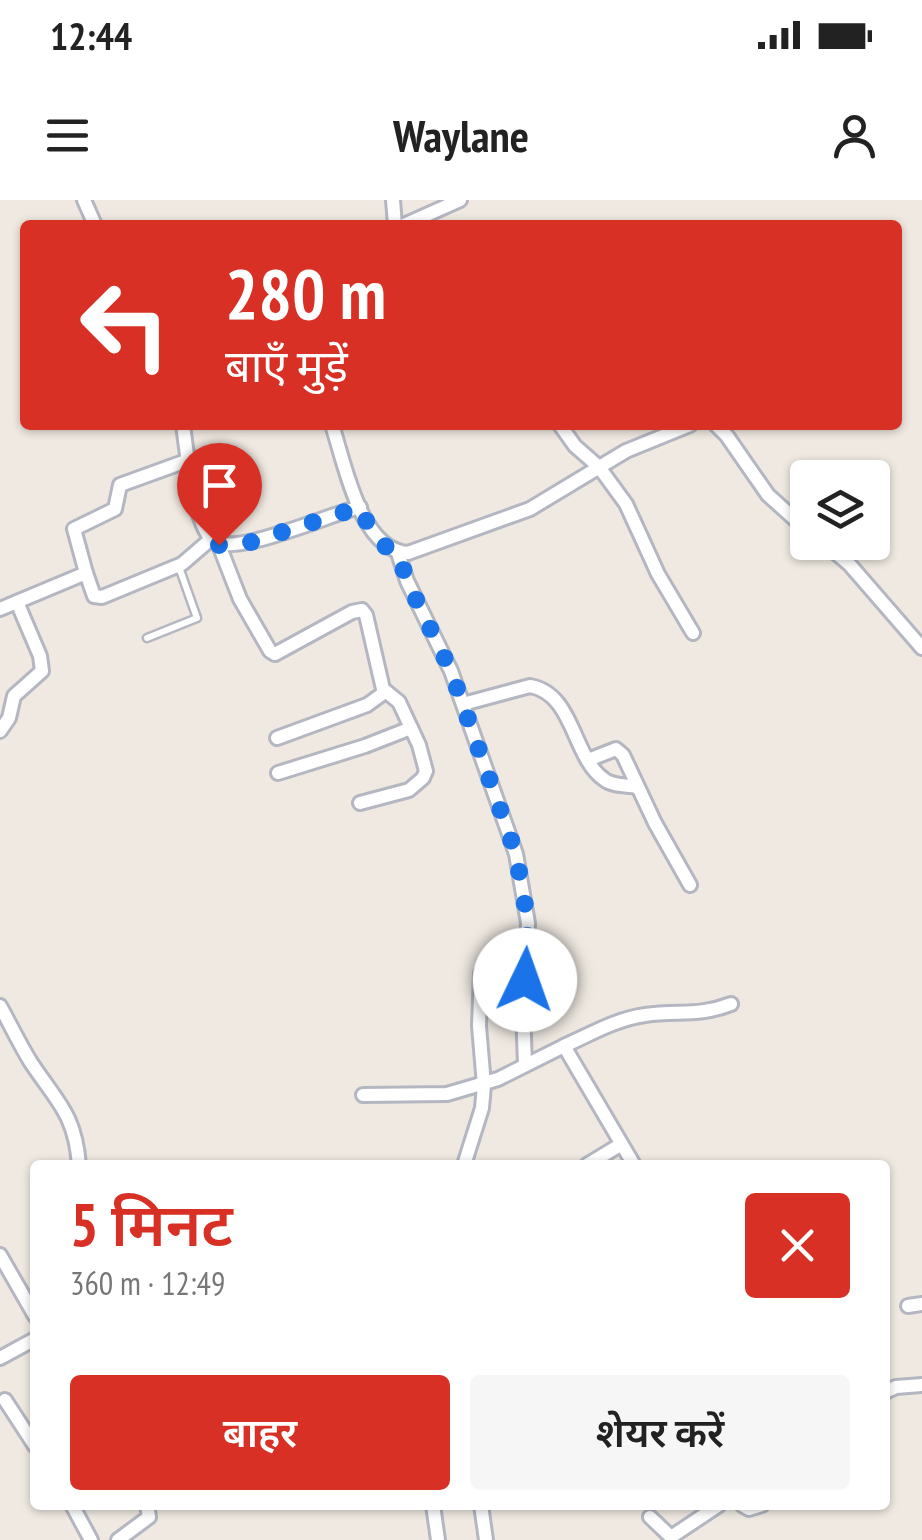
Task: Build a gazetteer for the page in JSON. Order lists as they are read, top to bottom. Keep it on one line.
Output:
{"page":{"status":"12:44","header":"Waylane","turn":["280 m","बाएँ मुड़ें"],"heading":["5 मिनट","360 m · 12:49"],"buttons":["बाहर","शेयर करें"]}}
